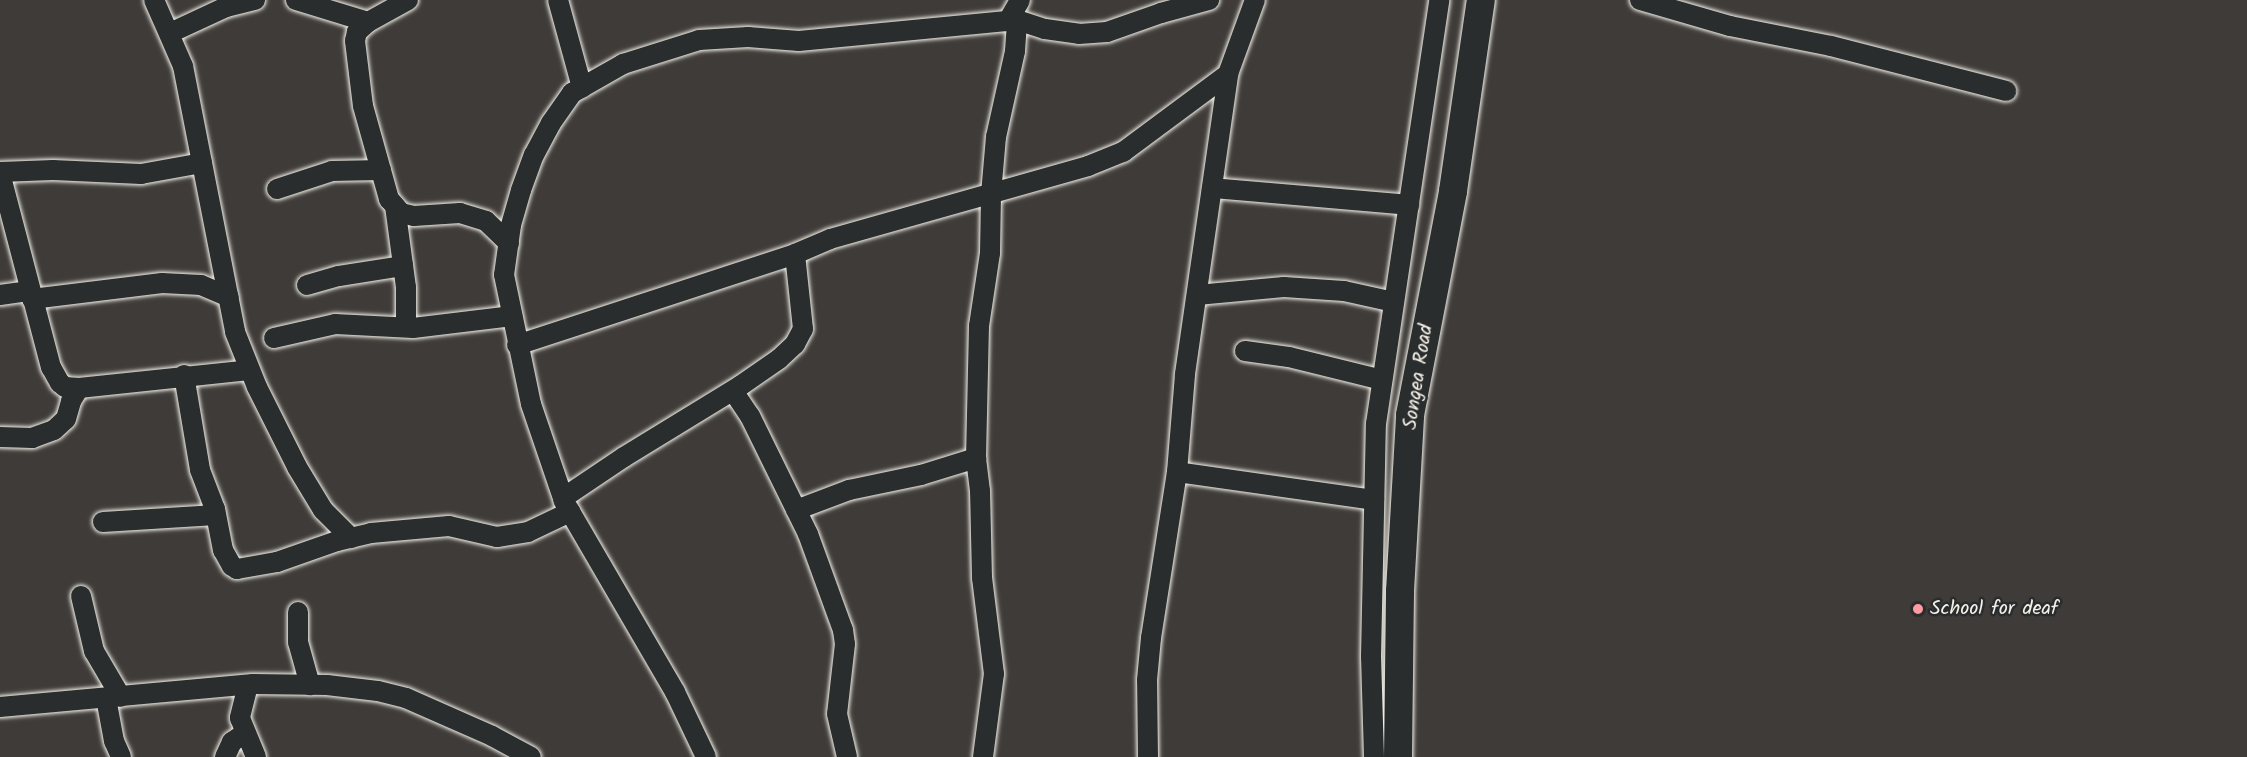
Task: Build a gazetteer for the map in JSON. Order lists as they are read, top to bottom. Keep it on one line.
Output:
{"streets":{"highway":["Songea Road"]},"places":["School for deaf"]}
